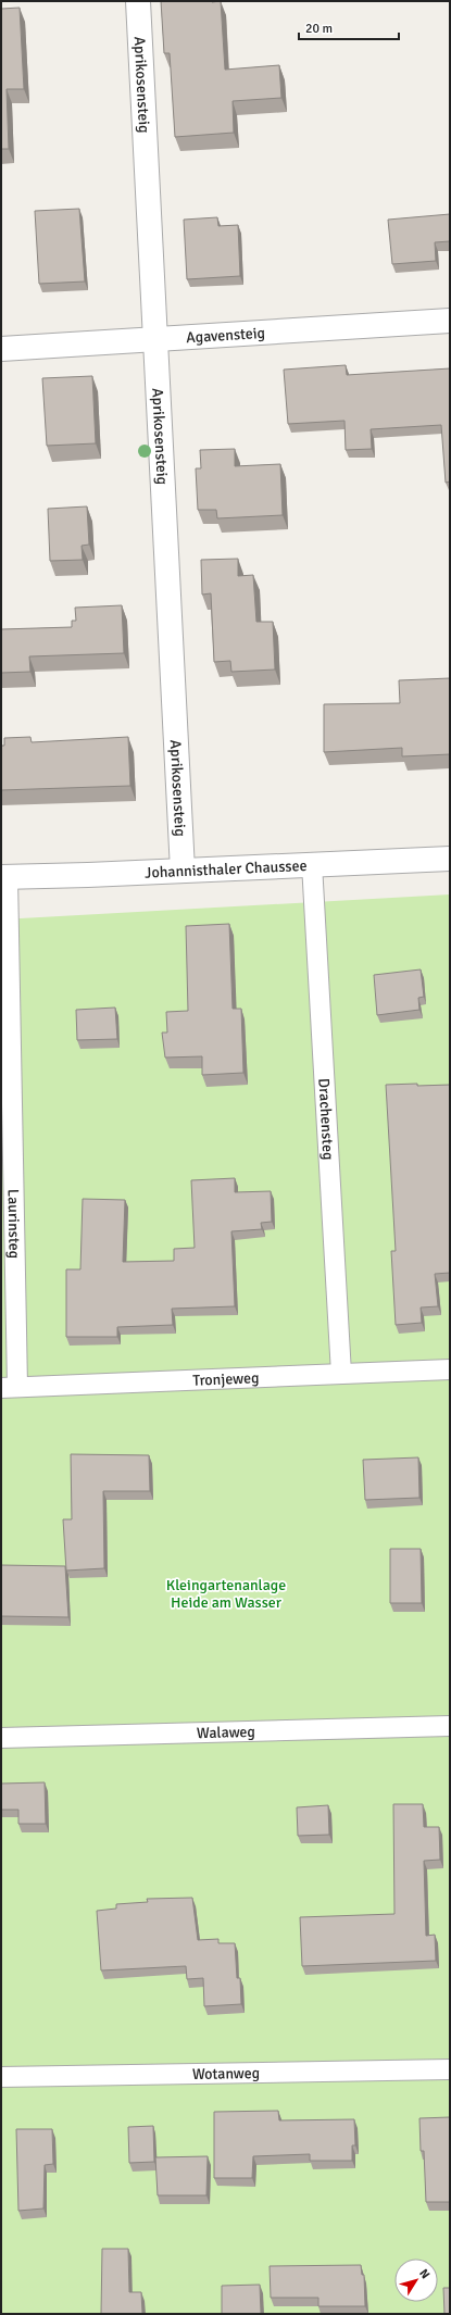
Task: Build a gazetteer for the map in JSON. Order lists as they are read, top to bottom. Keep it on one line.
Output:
{"streets":{"street":["Aprikosensteig","Agavensteig","Johannisthaler Chaussee"],"lane":["Drachensteg","Laurinsteg","Tronjeweg","Walaweg","Wotanweg"]},"crossings":[["Aprikosensteig","Agavensteig"],["Aprikosensteig","Johannisthaler Chaussee"],["Johannisthaler Chaussee","Drachensteg"],["Johannisthaler Chaussee","Laurinsteg"],["Drachensteg","Tronjeweg"],["Laurinsteg","Tronjeweg"]],"parks":["Kleingartenanlage Heide am Wasser"],"scale_bar":"20 m","north":"top right"}
